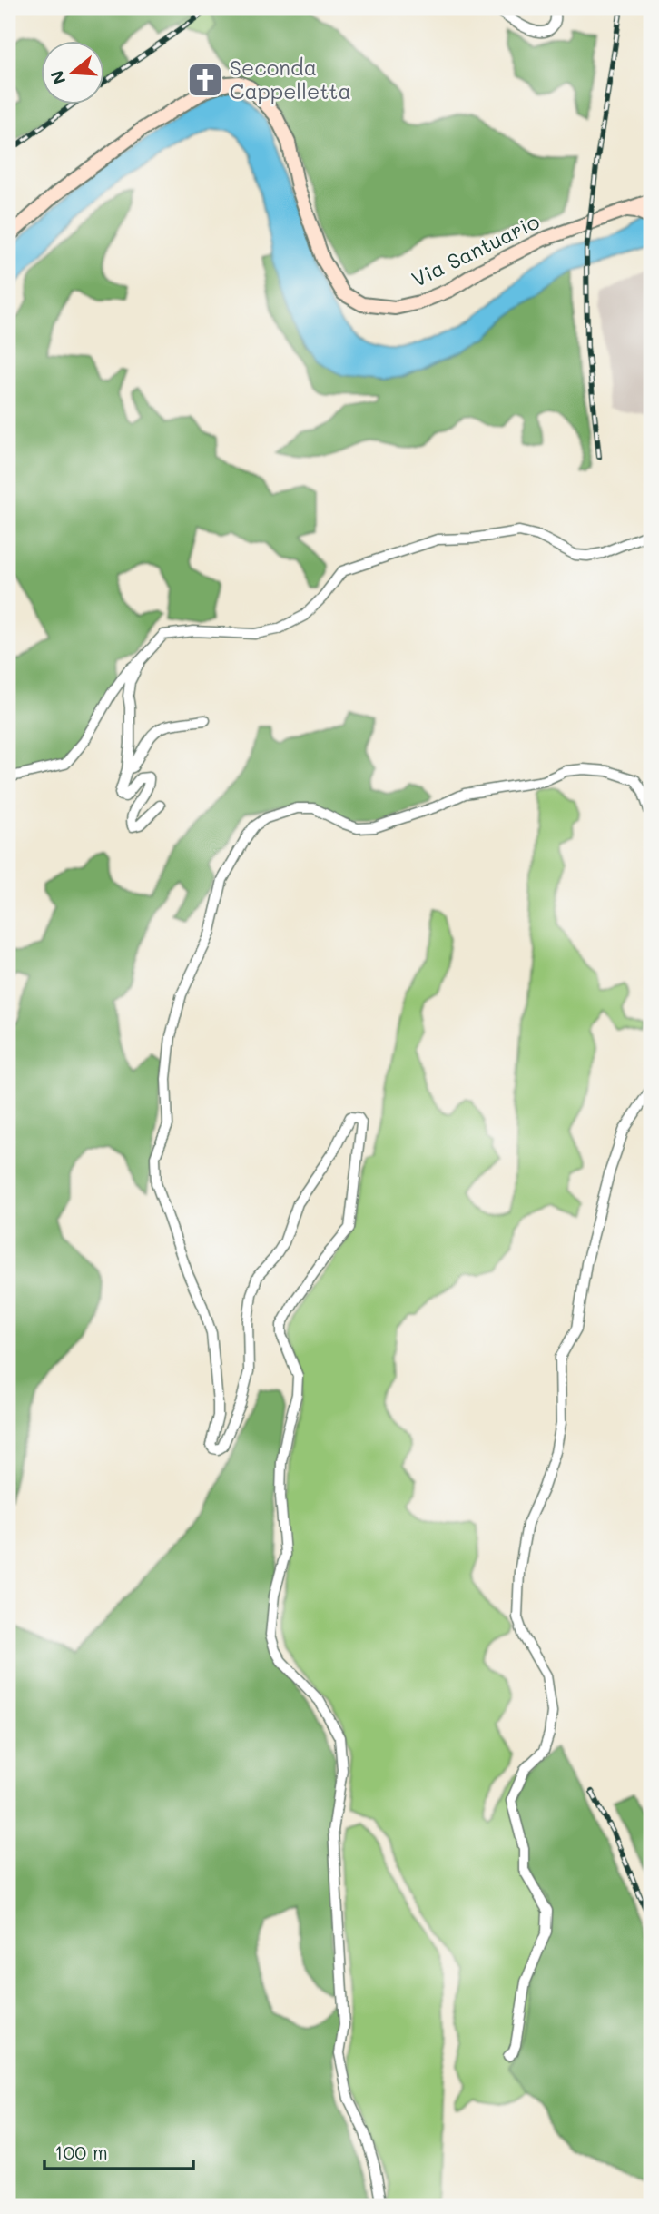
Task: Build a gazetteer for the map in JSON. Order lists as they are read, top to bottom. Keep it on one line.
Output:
{"streets":{"main road":["Via Santuario"]},"places":{"church":["Seconda Cappelletta"]},"scale_bar":"100 m","north":"left"}
